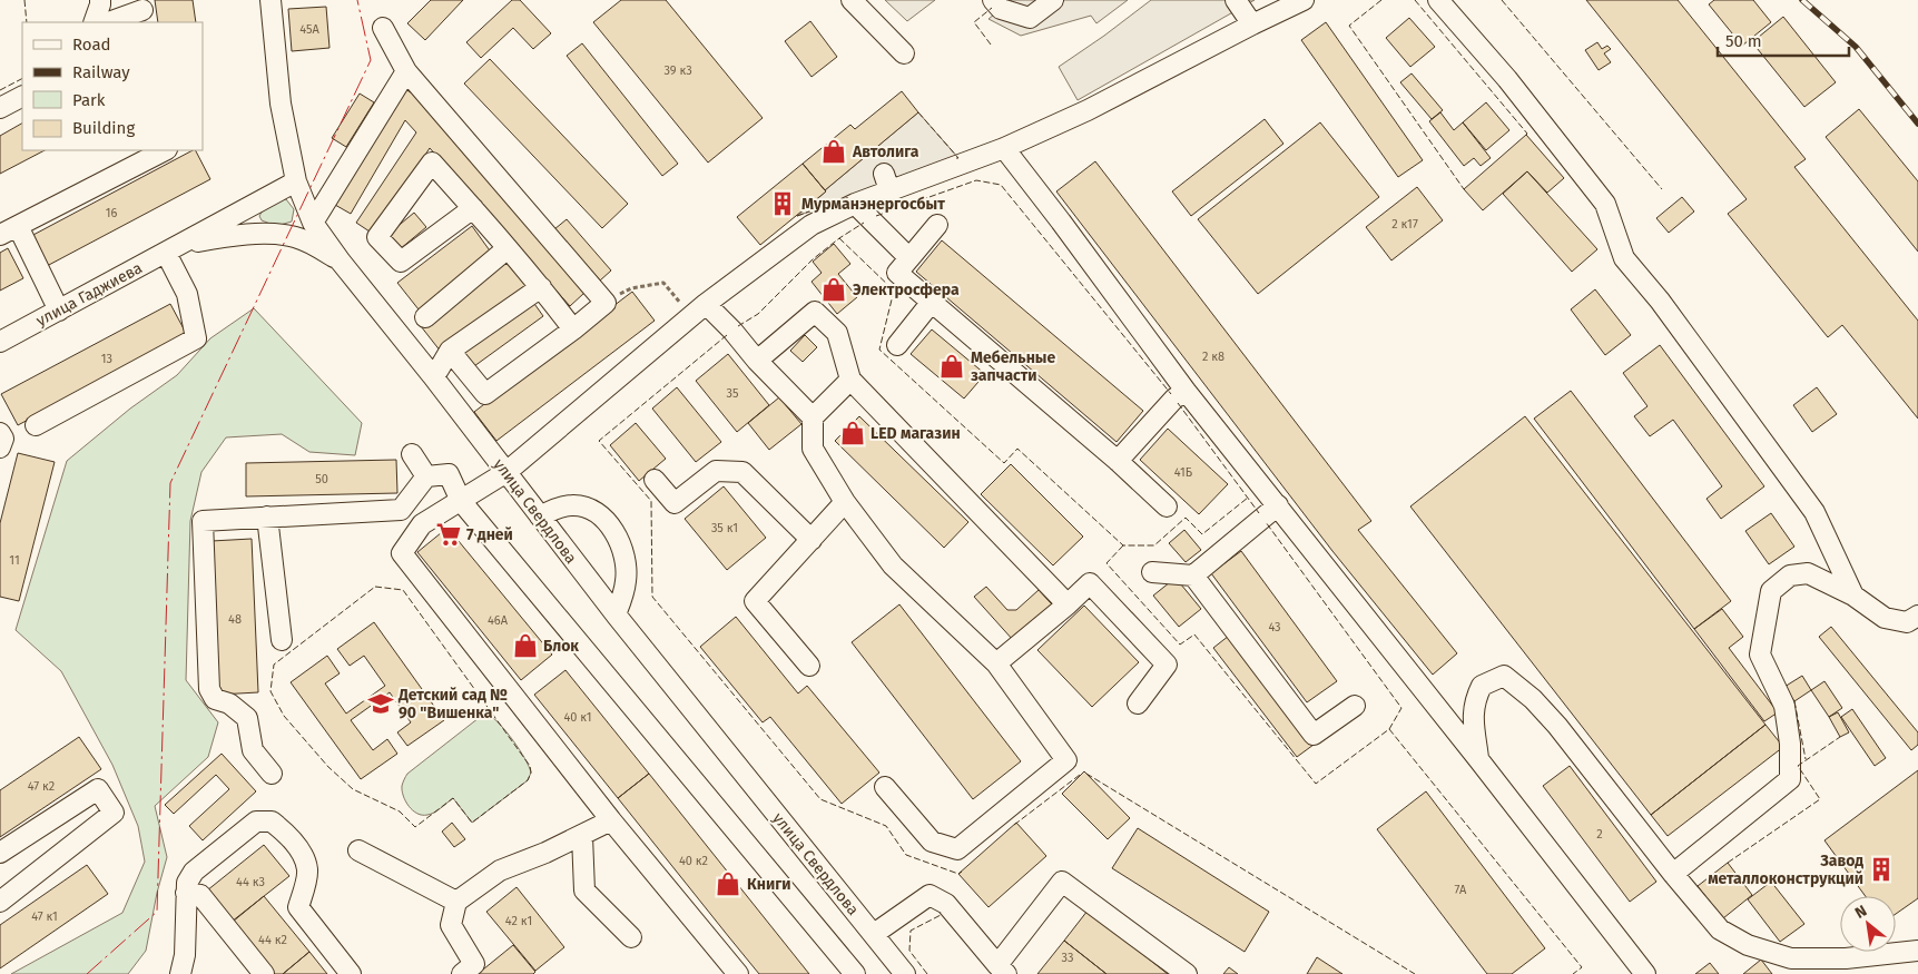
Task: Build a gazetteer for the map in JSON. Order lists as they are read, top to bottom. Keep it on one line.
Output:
{"streets":{"street":["улица Гаджиева","улица Свердлова"]},"crossings":[["улица Гаджиева","улица Свердлова"]],"places":{"shop":["Автолига","Электросфера","Мебельные запчасти","LED магазин","Блок","Книги"],"building":["Мурманэнергосбыт","Завод металлоконструкций"],"supermarket":["7 дней"],"school or university":["Детский сад № 90 \"Вишенка\""]},"house_numbers":["45А","39 к3","16","2 к17","2 к8","13","35","41Б","50","35 к1","11","48","46А","43","40 к1","47 к2","2","40 к2","44 к3","7А","47 к1","42 к1","44 к2","33"],"legend":["Road","Railway","Park","Building"],"scale_bar":"50 m","north":"top left"}
